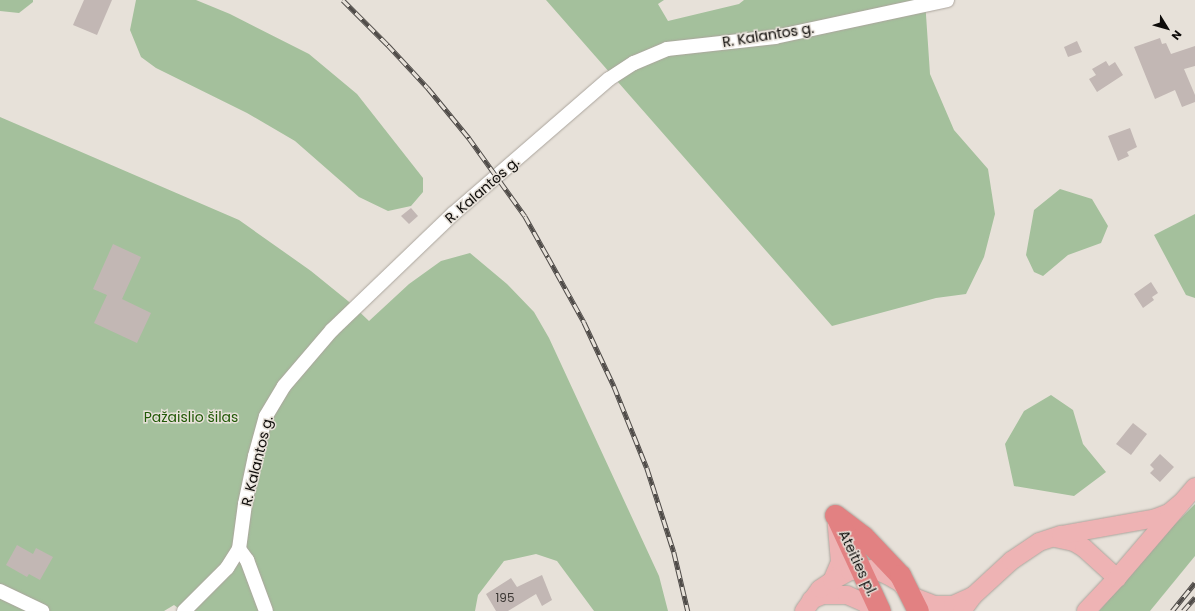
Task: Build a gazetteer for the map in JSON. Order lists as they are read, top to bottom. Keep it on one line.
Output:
{"streets":{"highway":["Ateities pl."],"street":["R. Kalantos g."]},"parks":["Pažaislio šilas"],"house_numbers":["195"],"north":"bottom right"}
